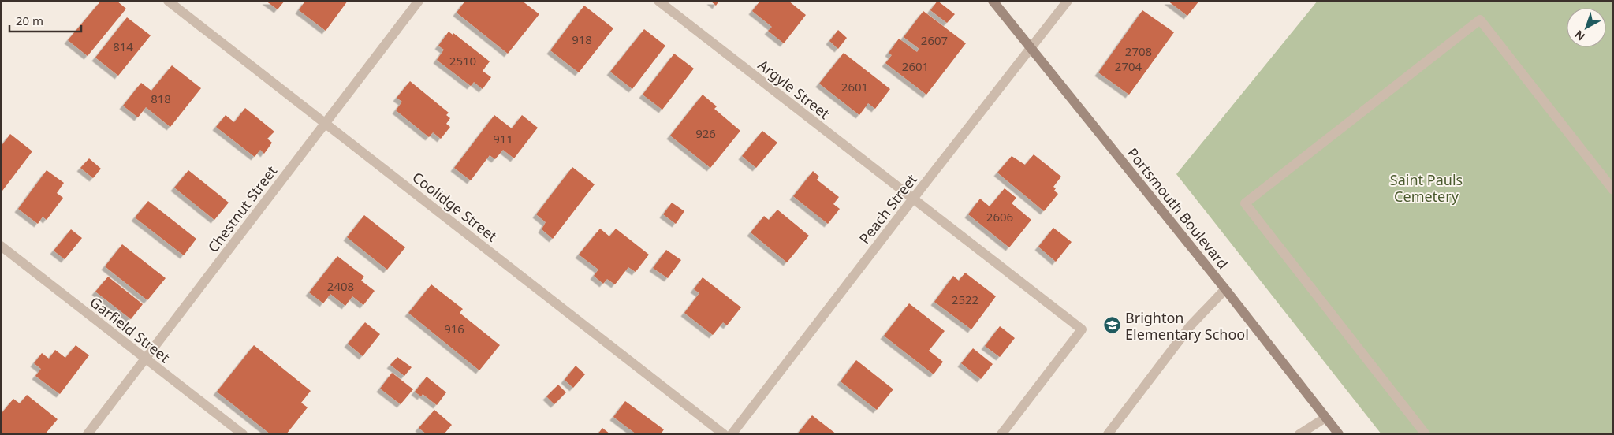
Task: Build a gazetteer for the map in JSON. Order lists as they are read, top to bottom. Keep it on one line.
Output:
{"streets":{"main road":["Portsmouth Boulevard"],"street":["Argyle Street","Coolidge Street","Chestnut Street","Peach Street","Garfield Street"]},"crossings":[["Argyle Street","Peach Street"],["Coolidge Street","Chestnut Street"],["Portsmouth Boulevard","Peach Street"],["Chestnut Street","Garfield Street"]],"parks":["Saint Pauls Cemetery"],"places":{"school or university":["Brighton Elementary School"]},"house_numbers":["918","2607","814","2708","2510","2601","2704","2601","818","926","911","2606","2408","2522","916"],"scale_bar":"20 m","north":"bottom left"}
